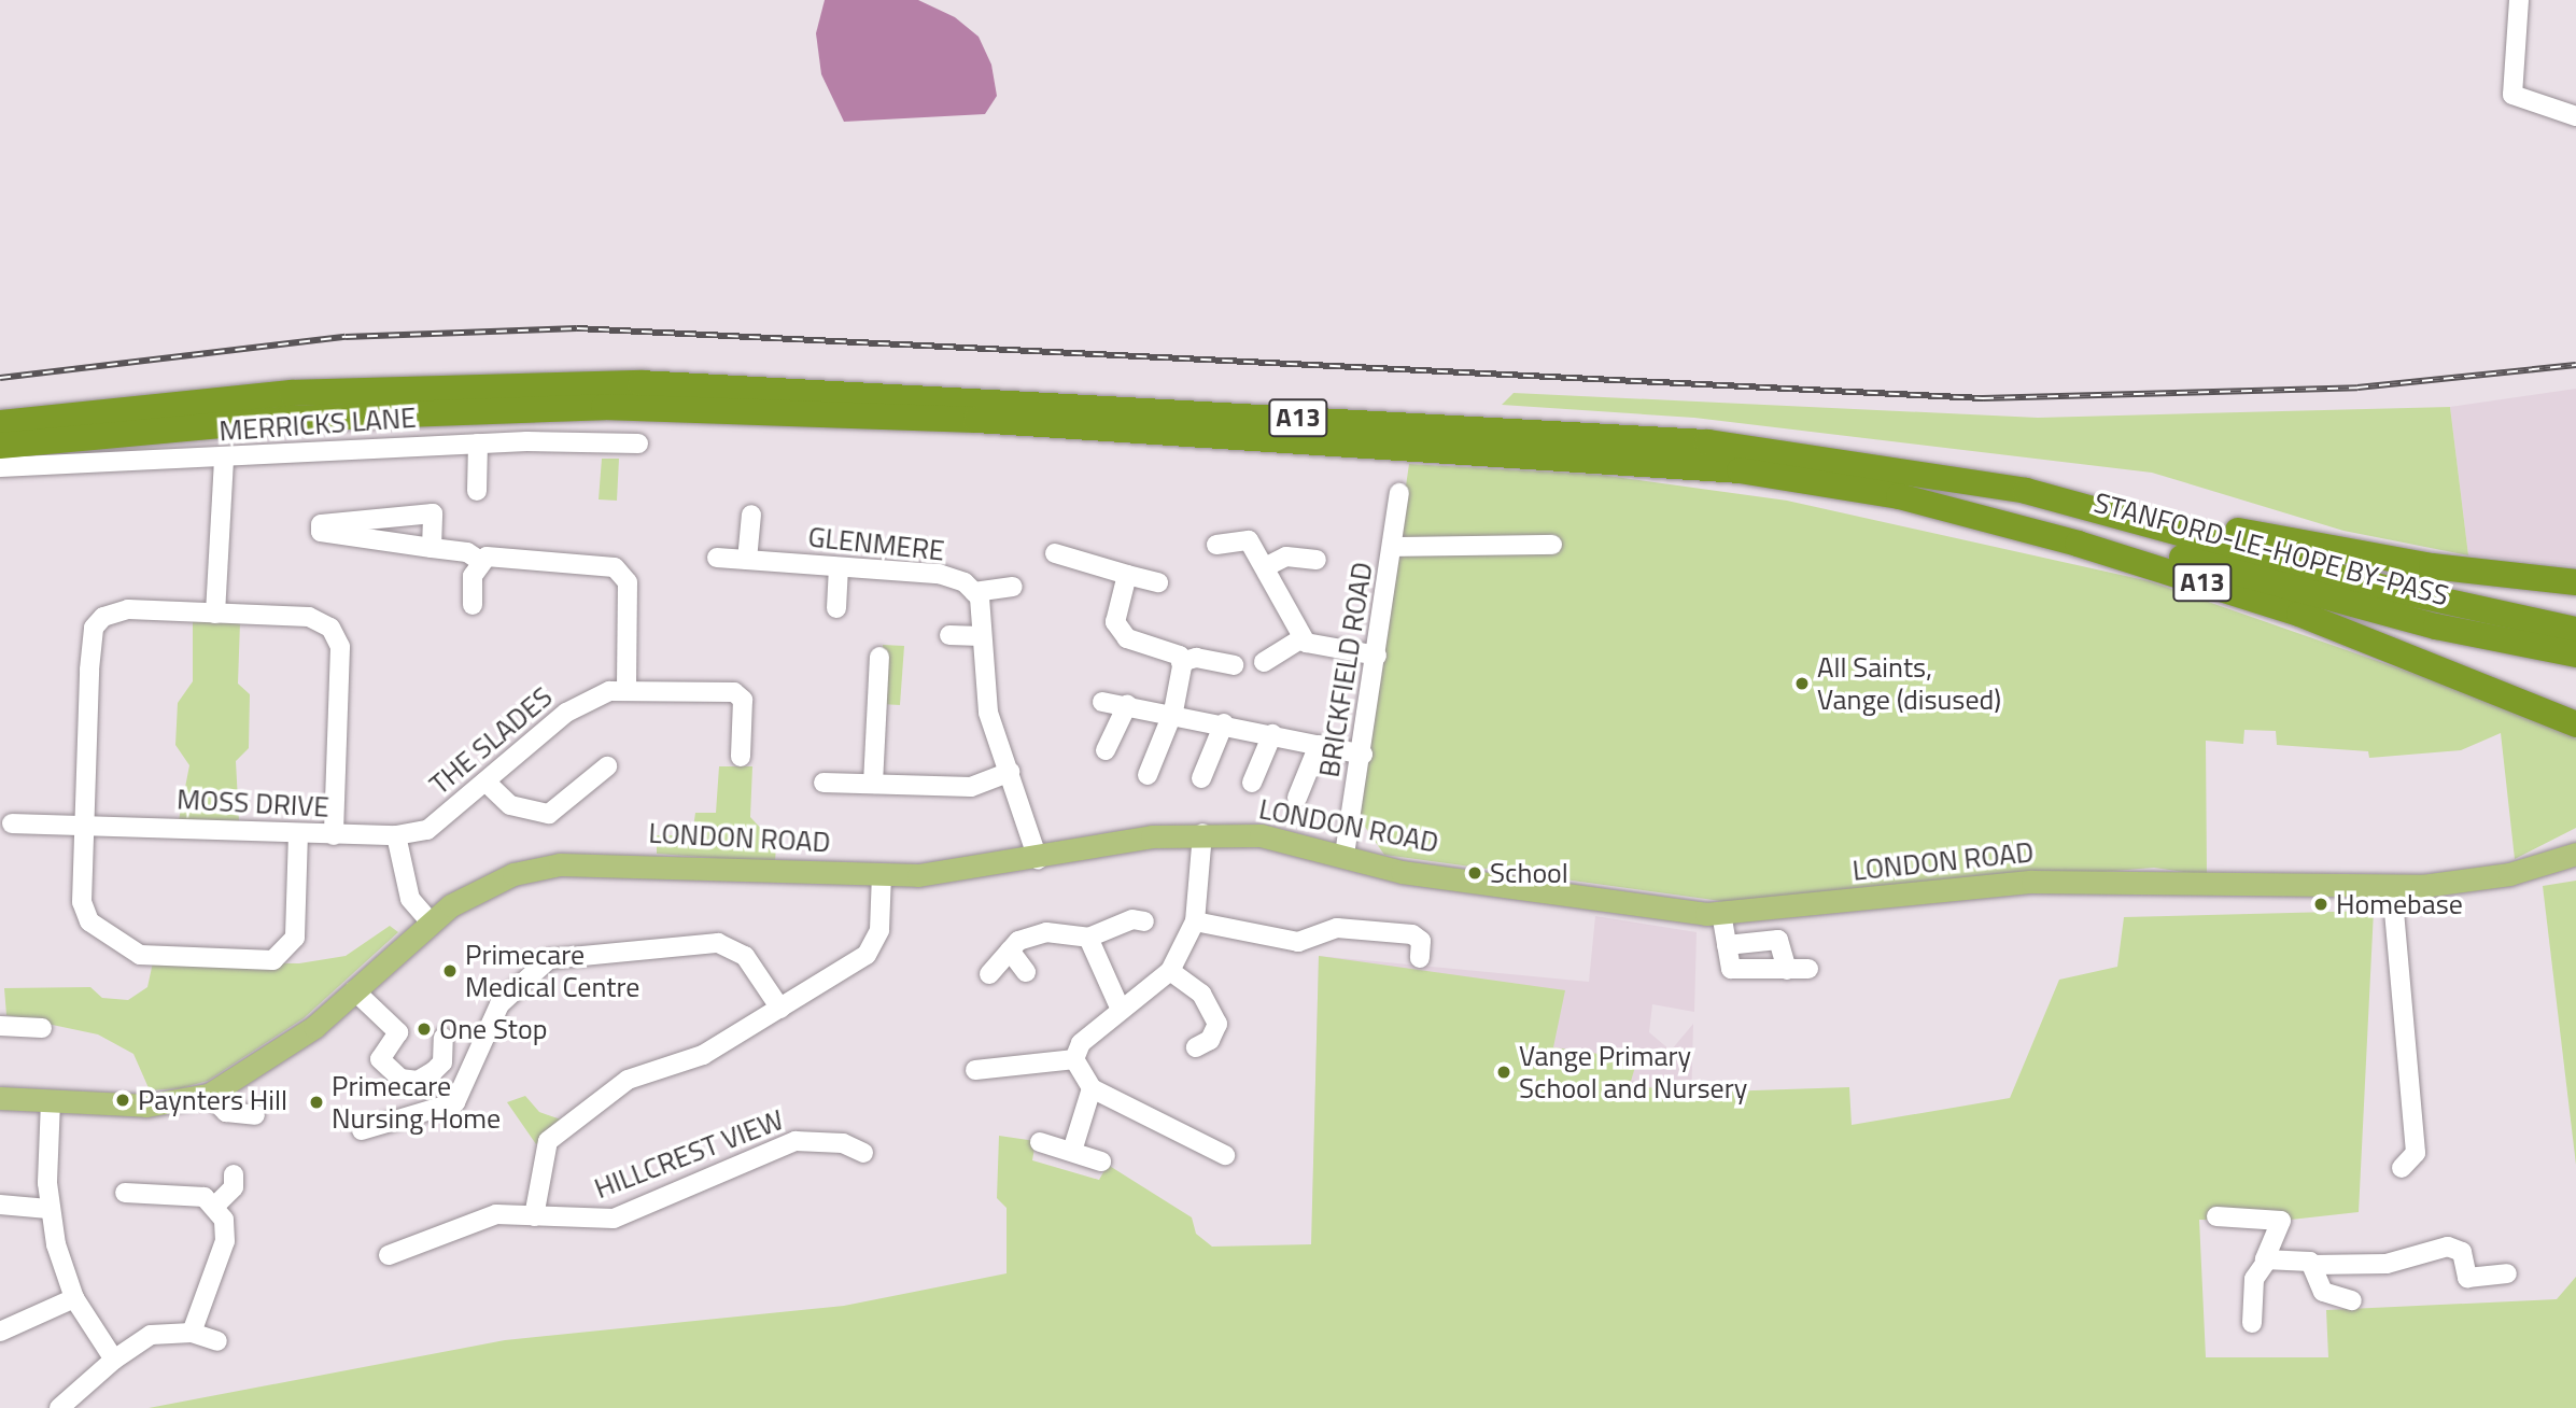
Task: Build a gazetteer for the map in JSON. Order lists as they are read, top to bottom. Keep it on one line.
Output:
{"streets":{"highway":["A13","STANFORD-LE-HOPE BY-PASS"],"main road":["LONDON ROAD"],"street":["MERRICKS LANE","GLENMERE","BRICKFIELD ROAD","THE SLADES","MOSS DRIVE","HILLCREST VIEW"]},"crossings":[["A13","STANFORD-LE-HOPE BY-PASS"],["GLENMERE","LONDON ROAD"],["BRICKFIELD ROAD","LONDON ROAD"],["THE SLADES","MOSS DRIVE"]],"places":["All Saints, Vange (disused)","School","Homebase","Primecare Medical Centre","One Stop","Vange Primary School and Nursery","Paynters Hill","Primecare Nursing Home"]}
